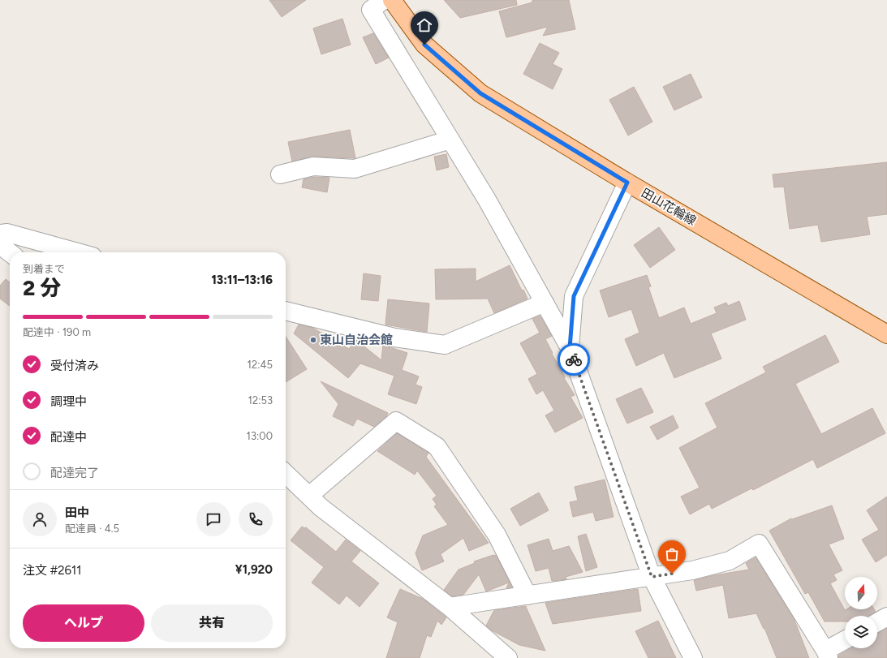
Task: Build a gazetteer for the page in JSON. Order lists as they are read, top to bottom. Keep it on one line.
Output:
{"streets":{"main road":["田山花輪線"]},"places":["東山自治会館"],"north":"top","page":{"heading":["2 分","到着まで","13:11–13:16"],"panel":["田中","配達員 · 4.5","注文 #2611","¥1,920"],"bar":"配達中 · 190 m","list":[["受付済み","12:45"],["調理中","12:53"],["配達中","13:00"],"配達完了"],"buttons":["ヘルプ","共有"]}}
